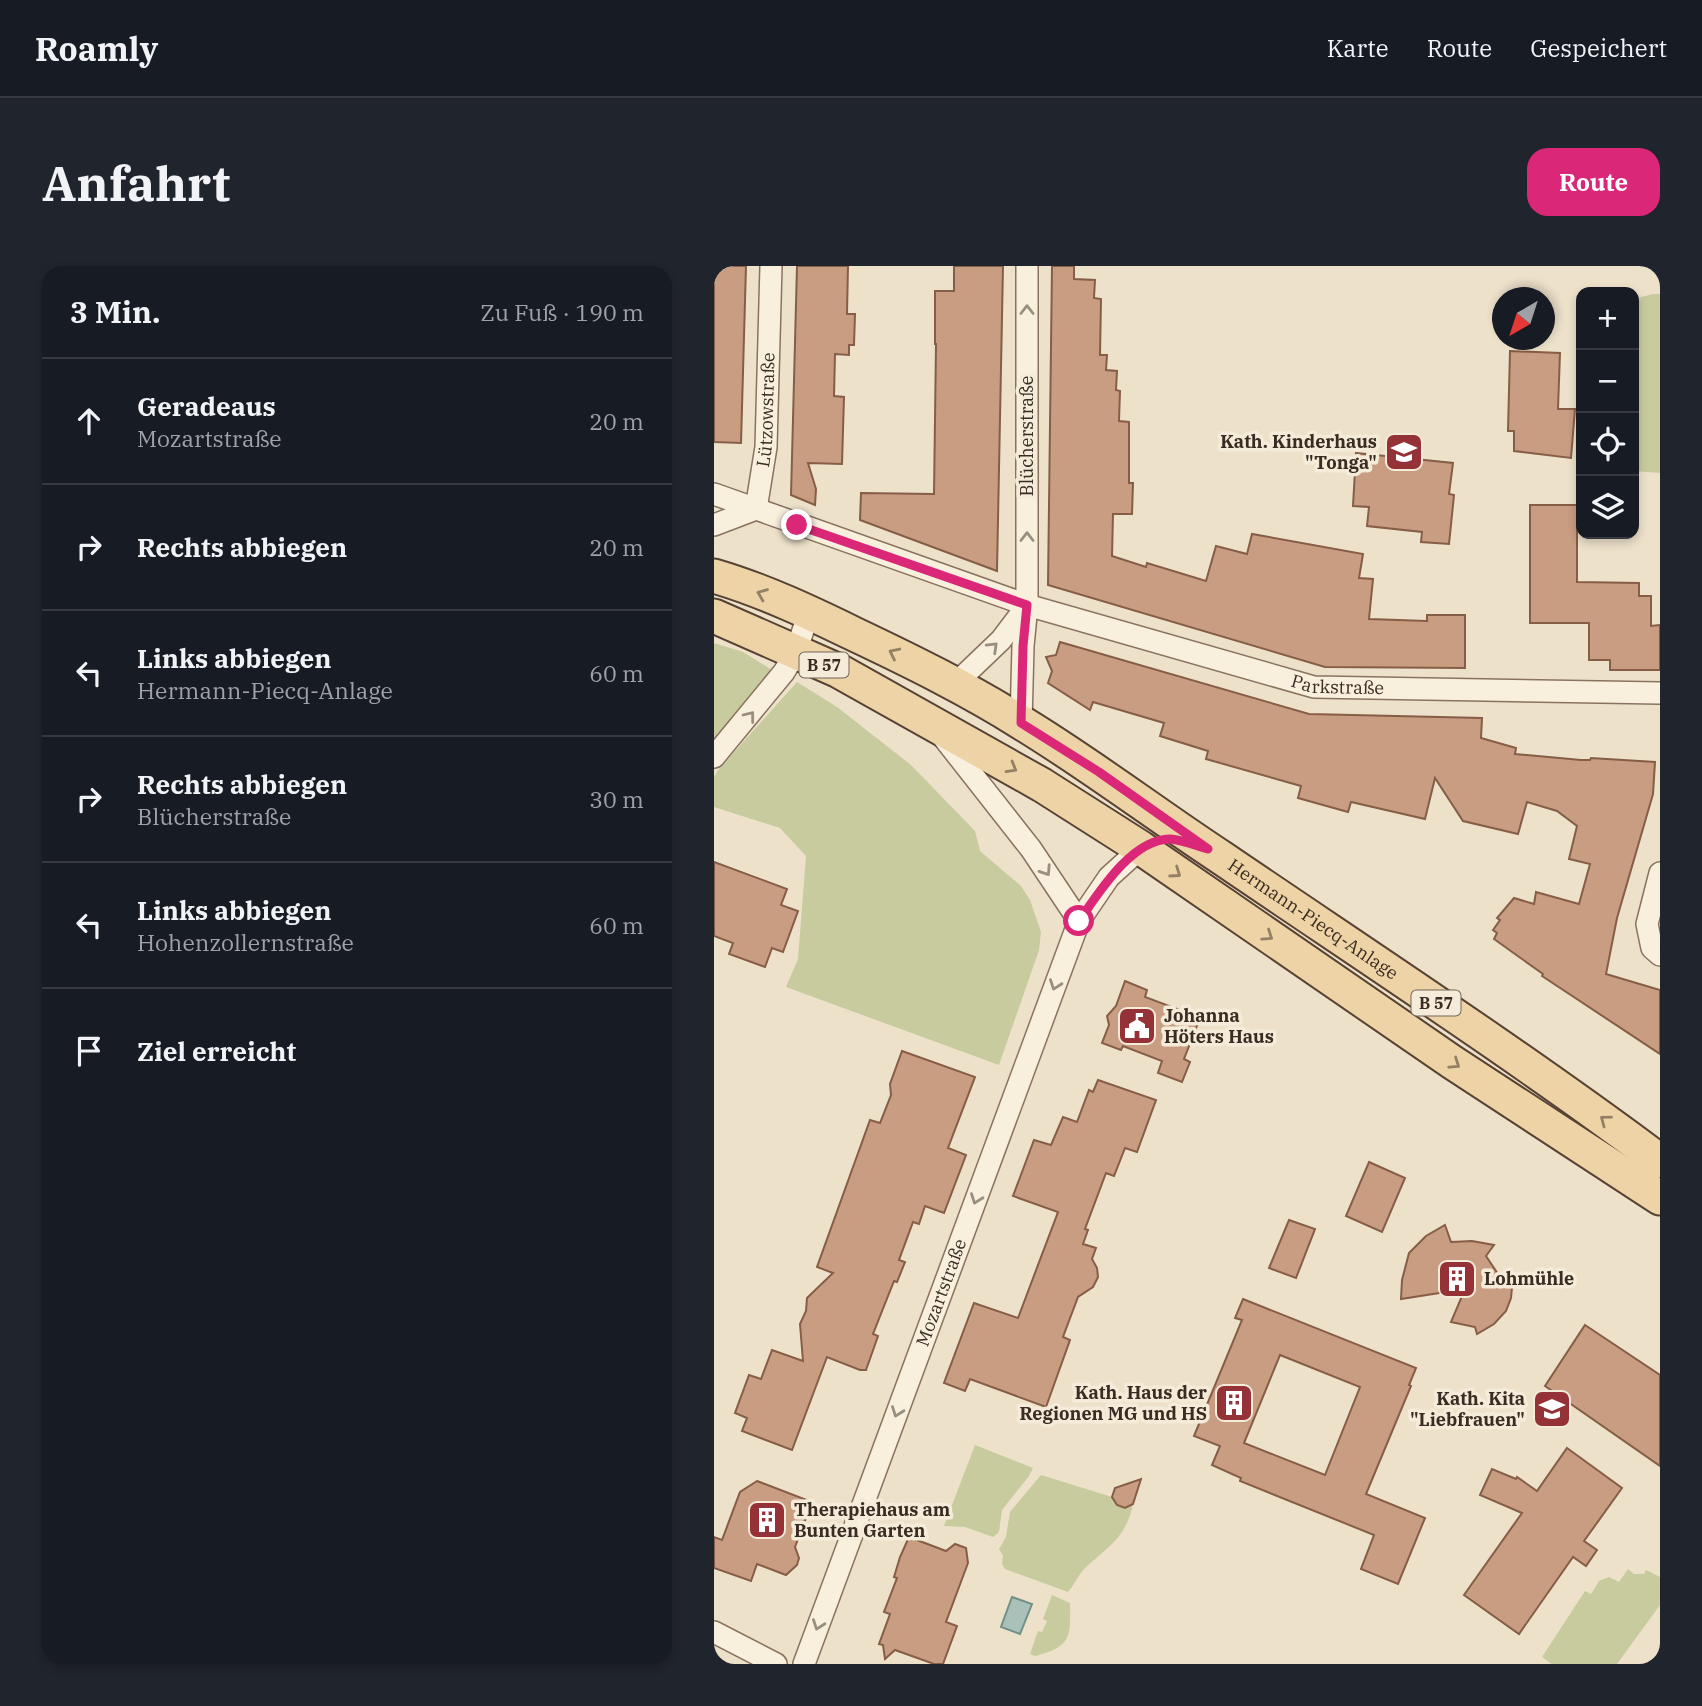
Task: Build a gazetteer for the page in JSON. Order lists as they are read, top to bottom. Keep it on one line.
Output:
{"streets":{"main road":["B 57","Hermann-Piecq-Anlage"],"street":["Lützowstraße","Blücherstraße","Parkstraße","Mozartstraße"]},"crossings":[["Lützowstraße","Parkstraße"],["Blücherstraße","Parkstraße"],["Blücherstraße","Hermann-Piecq-Anlage"],["B 57","Hermann-Piecq-Anlage"],["B 57","Mozartstraße"]],"one_way":["Blücherstraße","Mozartstraße"],"places":{"school or university":["Kath. Kinderhaus \"Tonga\"","Kath. Kita \"Liebfrauen\""],"public building":["Johanna Höters Haus"],"building":["Lohmühle","Kath. Haus der Regionen MG und HS","Therapiehaus am Bunten Garten"]},"north":"bottom left","page":{"header":"Roamly","nav":["Karte","Route","Gespeichert"],"buttons":"Route","title":"Anfahrt","heading":["3 Min.","Zu Fuß · 190 m"],"map_buttons":["+","−"],"list":[["Geradeaus","Mozartstraße","20 m"],["Rechts abbiegen","20 m"],["Links abbiegen","Hermann-Piecq-Anlage","60 m"],["Rechts abbiegen","Blücherstraße","30 m"],["Links abbiegen","Hohenzollernstraße","60 m"],"Ziel erreicht"]}}
